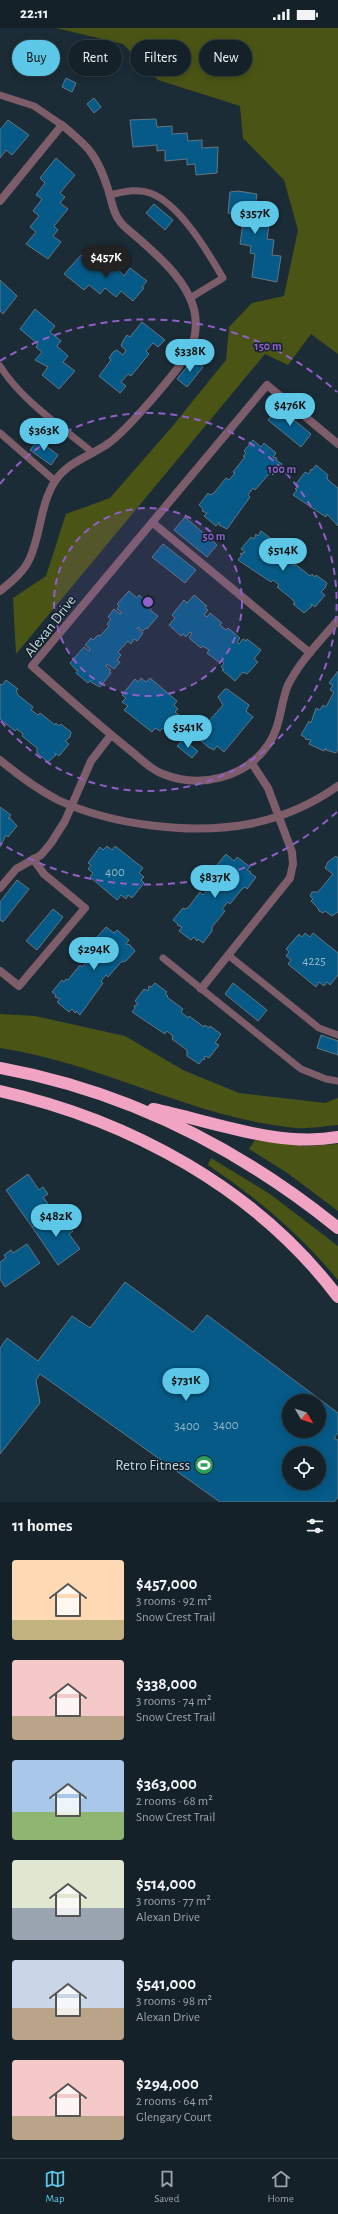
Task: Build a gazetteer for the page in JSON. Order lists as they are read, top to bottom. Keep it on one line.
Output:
{"streets":{"street":["Alexan Drive"]},"places":{"sports":["Retro Fitness"]},"house_numbers":["400","4225","3400","3400"],"north":"bottom right","page":{"status":"22:11","chip":["Buy","Rent","Filters","New"],"price":["$357K","$457K","$338K","$476K","$363K","$514K","$541K","$837K","$294K","$482K","$731K"],"heading":"11 homes","list":[{"name":"$457,000","note":"3 rooms · 92 m² · Snow Crest Trail"},{"name":"$338,000","note":"3 rooms · 74 m² · Snow Crest Trail"},{"name":"$363,000","note":"2 rooms · 68 m² · Snow Crest Trail"},{"name":"$514,000","note":"3 rooms · 77 m² · Alexan Drive"},{"name":"$541,000","note":"3 rooms · 98 m² · Alexan Drive"},{"name":"$294,000","note":"2 rooms · 64 m² · Glengary Court"}],"tabs":["Map","Saved","Home"]},"rings":["150 m","100 m","50 m"]}
